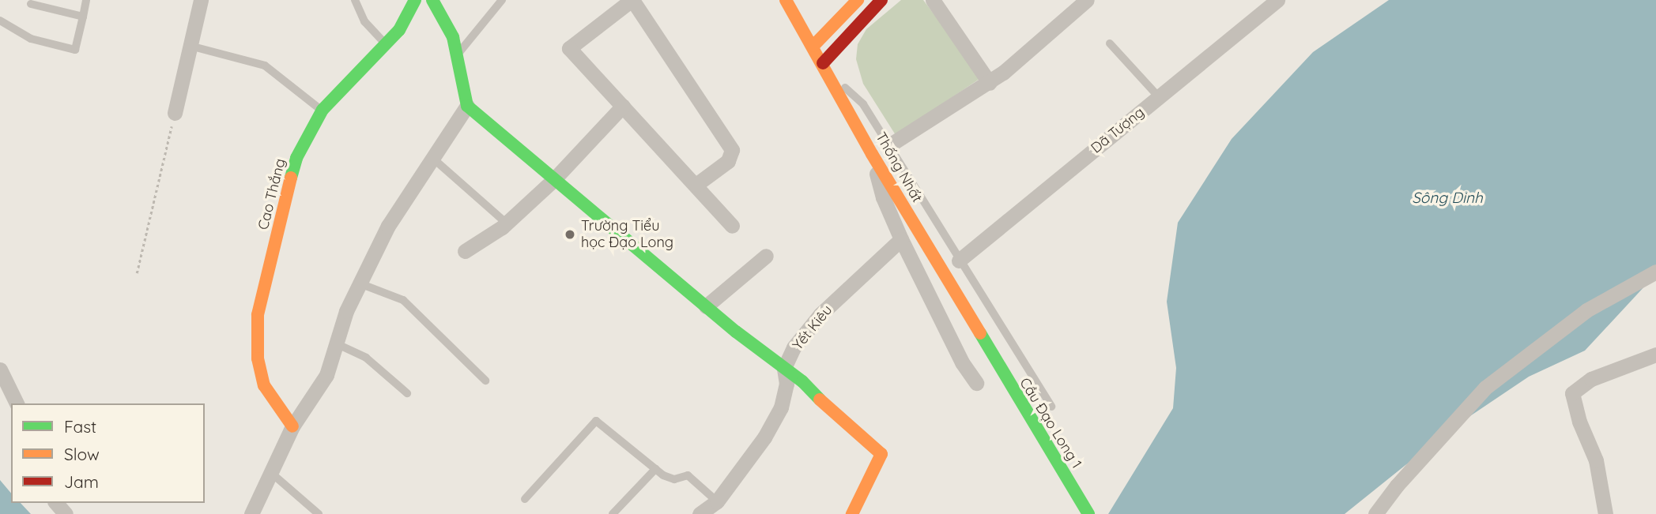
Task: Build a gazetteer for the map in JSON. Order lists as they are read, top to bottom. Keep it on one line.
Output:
{"streets":{"street":["Dã Tượng","Thống Nhất","Cao Thắng","Yết Kiêu","Cầu Đạo Long 1"]},"crossings":[["Thống Nhất","Cầu Đạo Long 1"]],"water":["Sông Dinh"],"places":["Trường Tiểu học Đạo Long"],"legend":["Fast","Slow","Jam"]}
